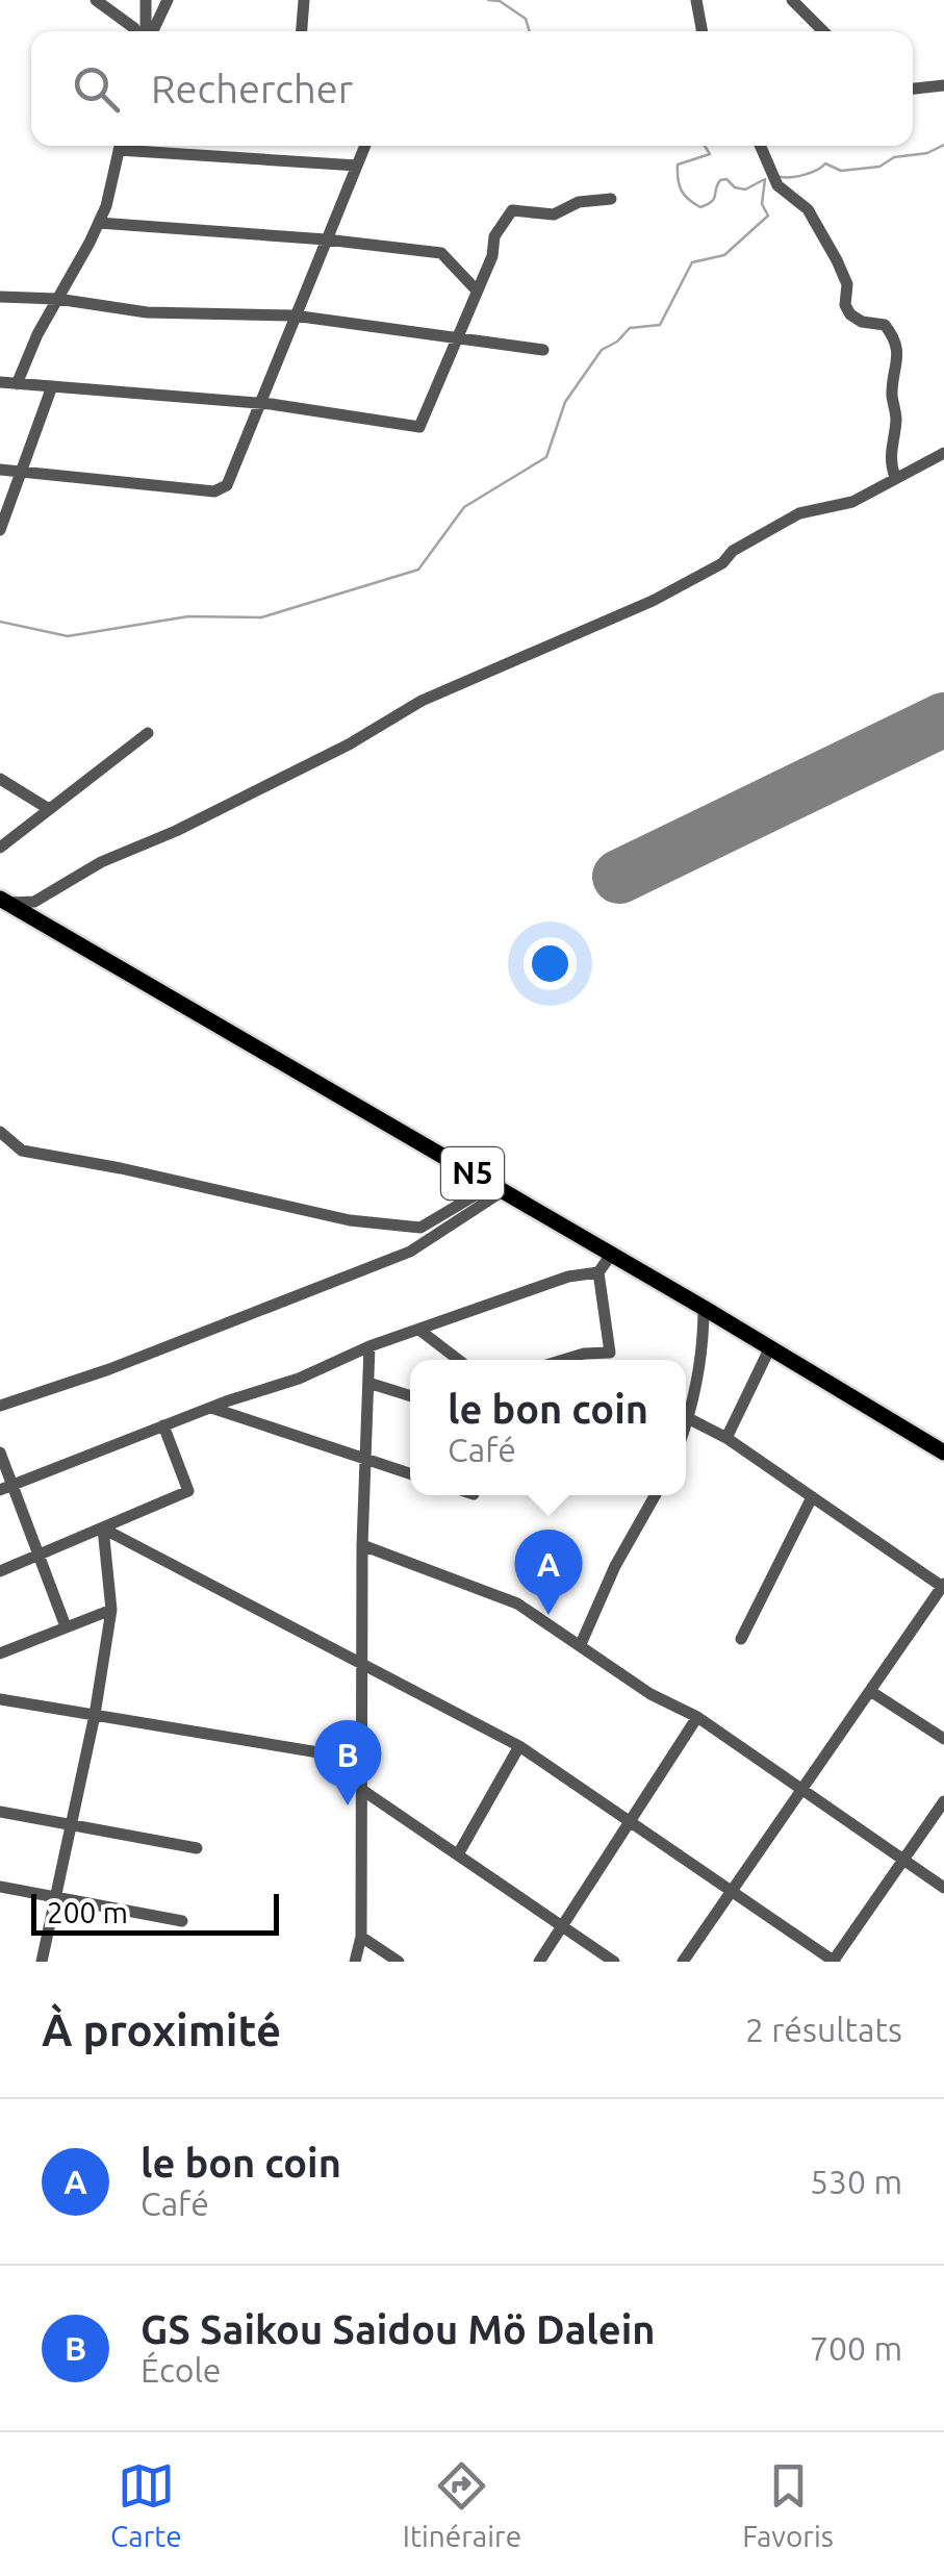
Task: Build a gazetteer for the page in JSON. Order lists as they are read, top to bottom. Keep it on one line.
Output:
{"streets":{"highway":["N5"]},"scale_bar":"200 m","page":{"search":"Rechercher","popup":["le bon coin","Café"],"pins":["A","B"],"scale":"200 m","heading":["À proximité","2 résultats"],"list":[{"mark":"A","name":"le bon coin","note":"Café","value":"530 m"},{"mark":"B","name":"GS Saikou Saidou Mö Dalein","note":"École","value":"700 m"}],"nav":["Carte","Itinéraire","Favoris"]}}
